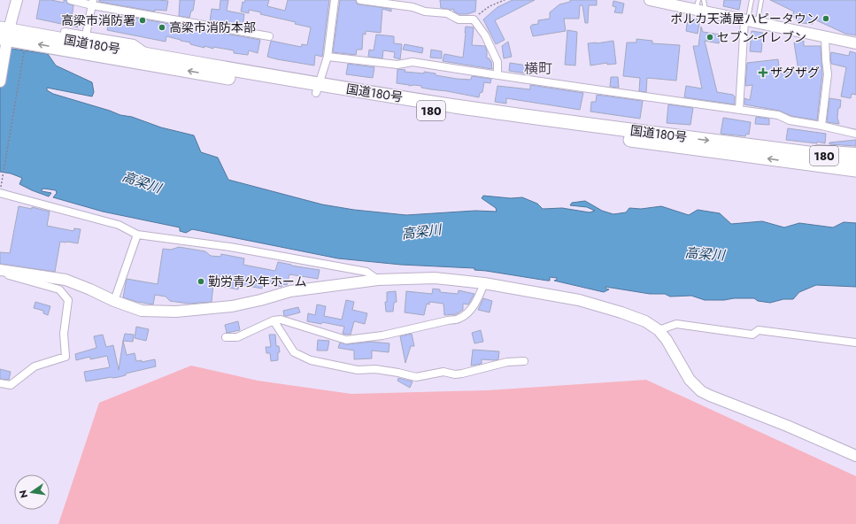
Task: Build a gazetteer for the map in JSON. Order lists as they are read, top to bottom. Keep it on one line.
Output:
{"streets":{"highway":["国道180号","180"]},"districts":["横町"],"water":["高梁川"],"places":{"other":["ポルカ天満屋ハピータウン","高梁市消防署","高梁市消防本部","セブン-イレブン","勤労青少年ホーム"],"health":["ザグザグ"]},"north":"left"}
